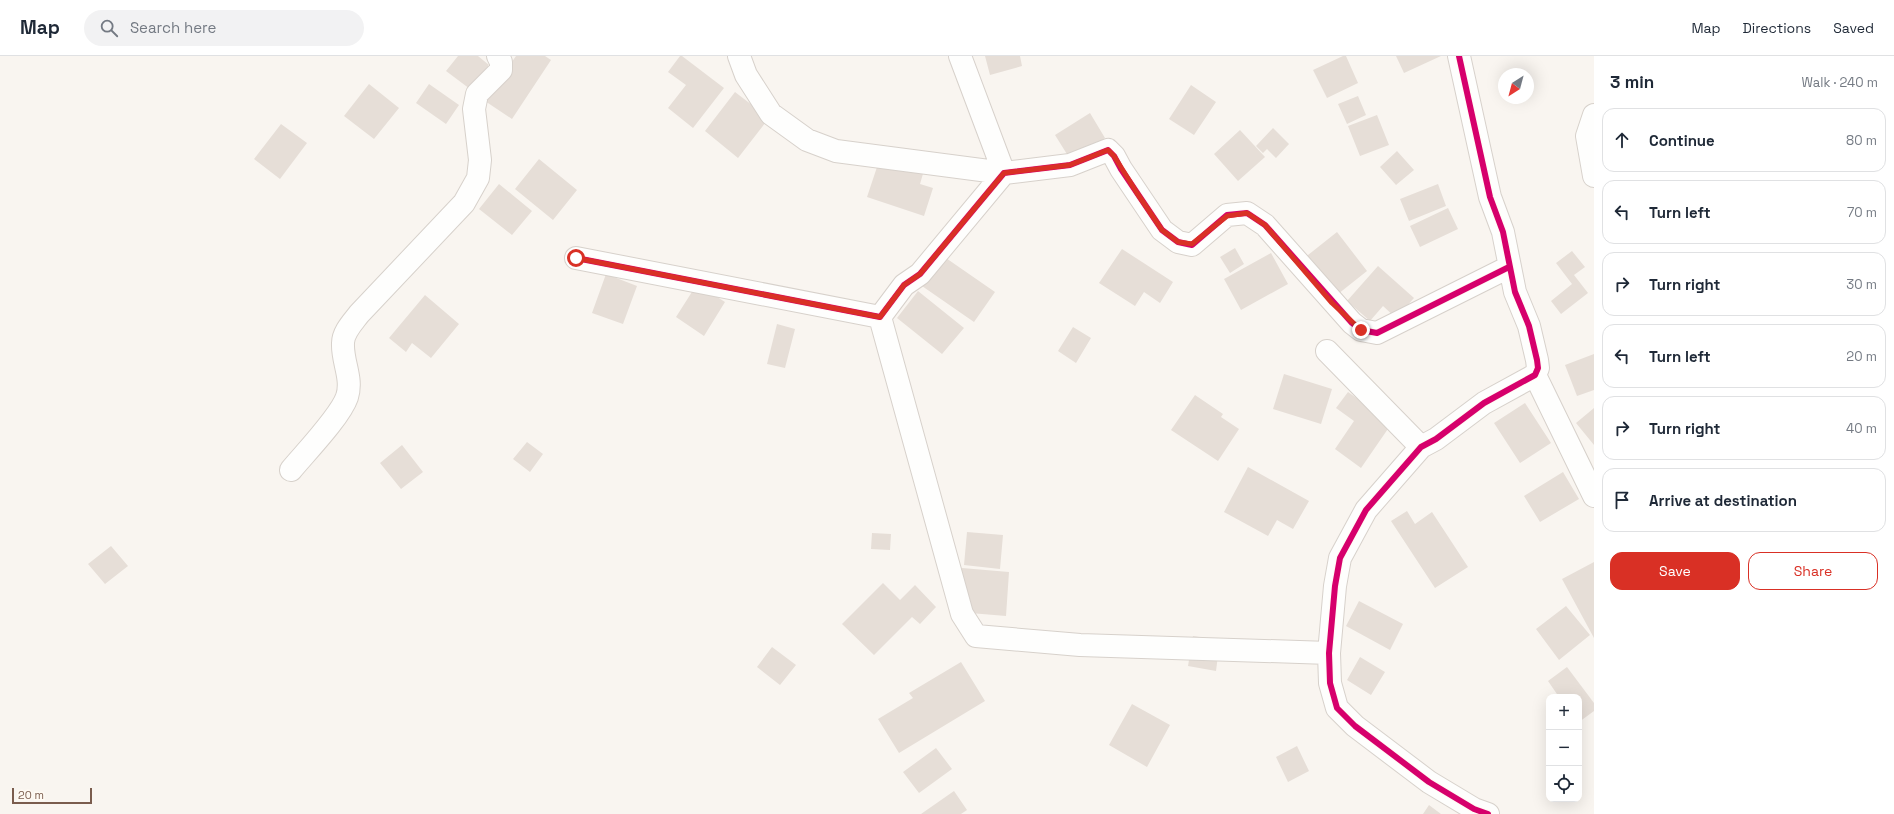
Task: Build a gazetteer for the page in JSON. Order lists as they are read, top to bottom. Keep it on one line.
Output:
{"scale_bar":"20 m","north":"bottom left","page":{"header":"Map","search":"Search here","nav":["Map","Directions","Saved"],"heading":["3 min","Walk · 240 m"],"list":[["Continue","80 m"],["Turn left","70 m"],["Turn right","30 m"],["Turn left","20 m"],["Turn right","40 m"],"Arrive at destination"],"buttons":["Save","Share"],"map_buttons":["+","−"],"scale":"20 m"}}
